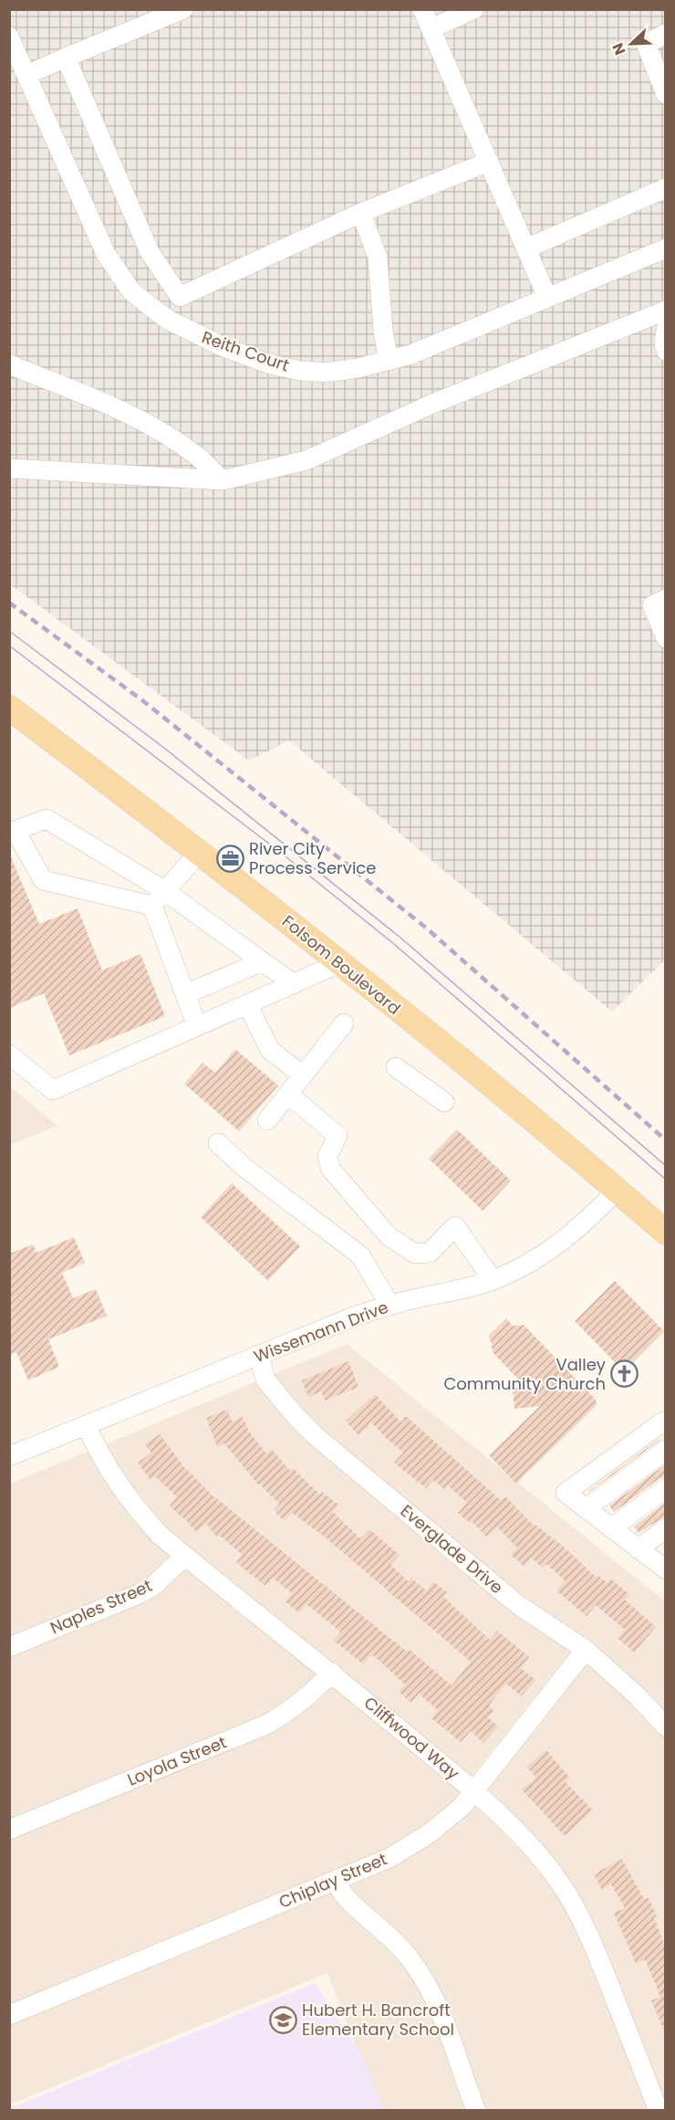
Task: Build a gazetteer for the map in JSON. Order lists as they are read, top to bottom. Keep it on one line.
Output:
{"streets":{"main road":["Folsom Boulevard"],"street":["Reith Court","Wissemann Drive","Everglade Drive","Naples Street","Cliffwood Way","Loyola Street","Chiplay Street"]},"crossings":[["Folsom Boulevard","Wissemann Drive"],["Wissemann Drive","Everglade Drive"],["Wissemann Drive","Cliffwood Way"],["Everglade Drive","Chiplay Street"],["Naples Street","Cliffwood Way"],["Cliffwood Way","Loyola Street"],["Cliffwood Way","Chiplay Street"]],"places":{"office":["River City Process Service"],"church":["Valley Community Church"],"school or university":["Hubert H. Bancroft Elementary School"]},"north":"bottom left"}
